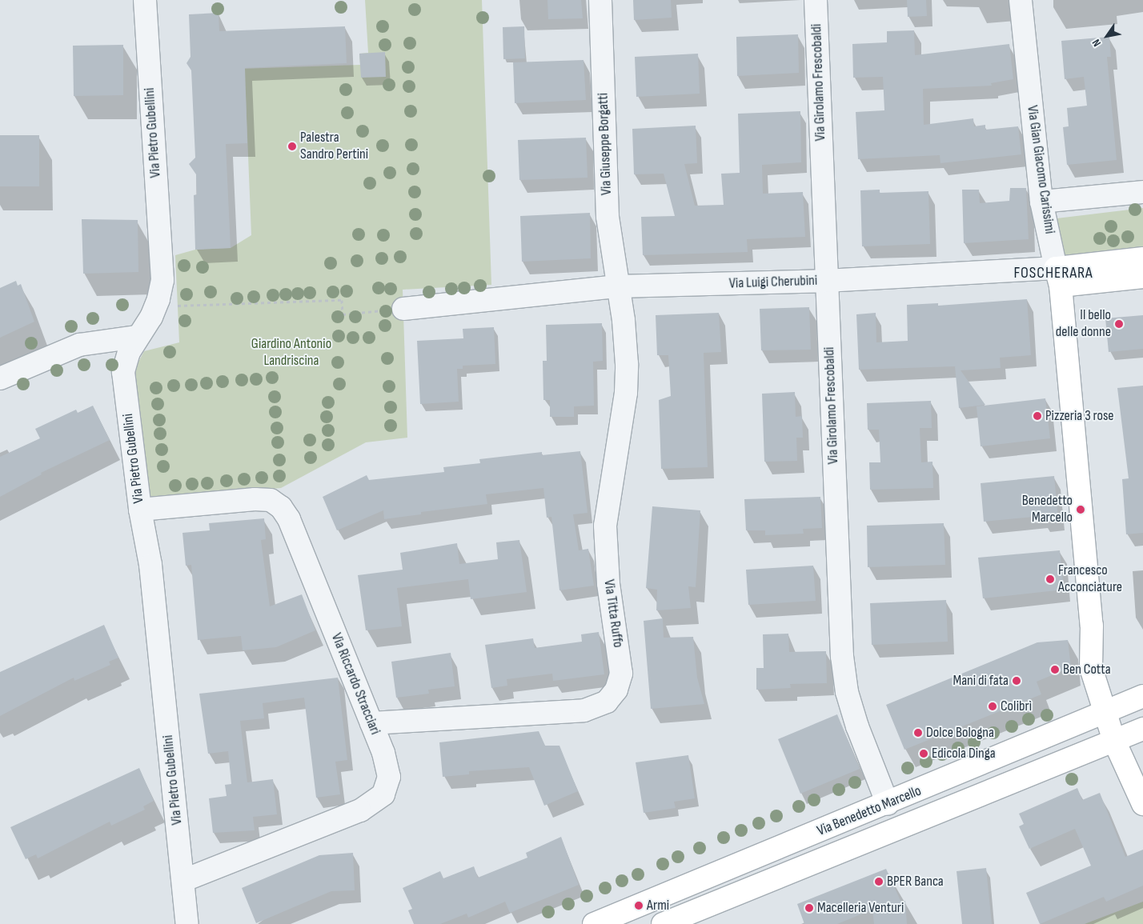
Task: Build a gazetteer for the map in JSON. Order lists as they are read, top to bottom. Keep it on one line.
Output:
{"streets":{"main road":["Via Gian Giacomo Carissimi","Via Luigi Cherubini","Via Benedetto Marcello"],"street":["Via Girolamo Frescobaldi","Via Pietro Gubellini","Via Giuseppe Borgatti","Via Titta Ruffo","Via Riccardo Stracciari"]},"crossings":[["Via Girolamo Frescobaldi","Via Luigi Cherubini"],["Via Girolamo Frescobaldi","Via Benedetto Marcello"],["Via Pietro Gubellini","Via Riccardo Stracciari"],["Via Giuseppe Borgatti","Via Luigi Cherubini"],["Via Giuseppe Borgatti","Via Titta Ruffo"],["Via Gian Giacomo Carissimi","Via Luigi Cherubini"],["Via Gian Giacomo Carissimi","Via Benedetto Marcello"],["Via Luigi Cherubini","Via Titta Ruffo"],["Via Titta Ruffo","Via Riccardo Stracciari"]],"districts":["FOSCHERARA"],"parks":["Giardino Antonio Landriscina"],"places":["Palestra Sandro Pertini","Il bello delle donne","Pizzeria 3 rose","Benedetto Marcello","Francesco Acconciature","Ben Cotta","Mani di fata","Colibrì","Dolce Bologna","Edicola Dinga","BPER Banca","Armi","Macelleria Venturi"],"north":"bottom left"}
